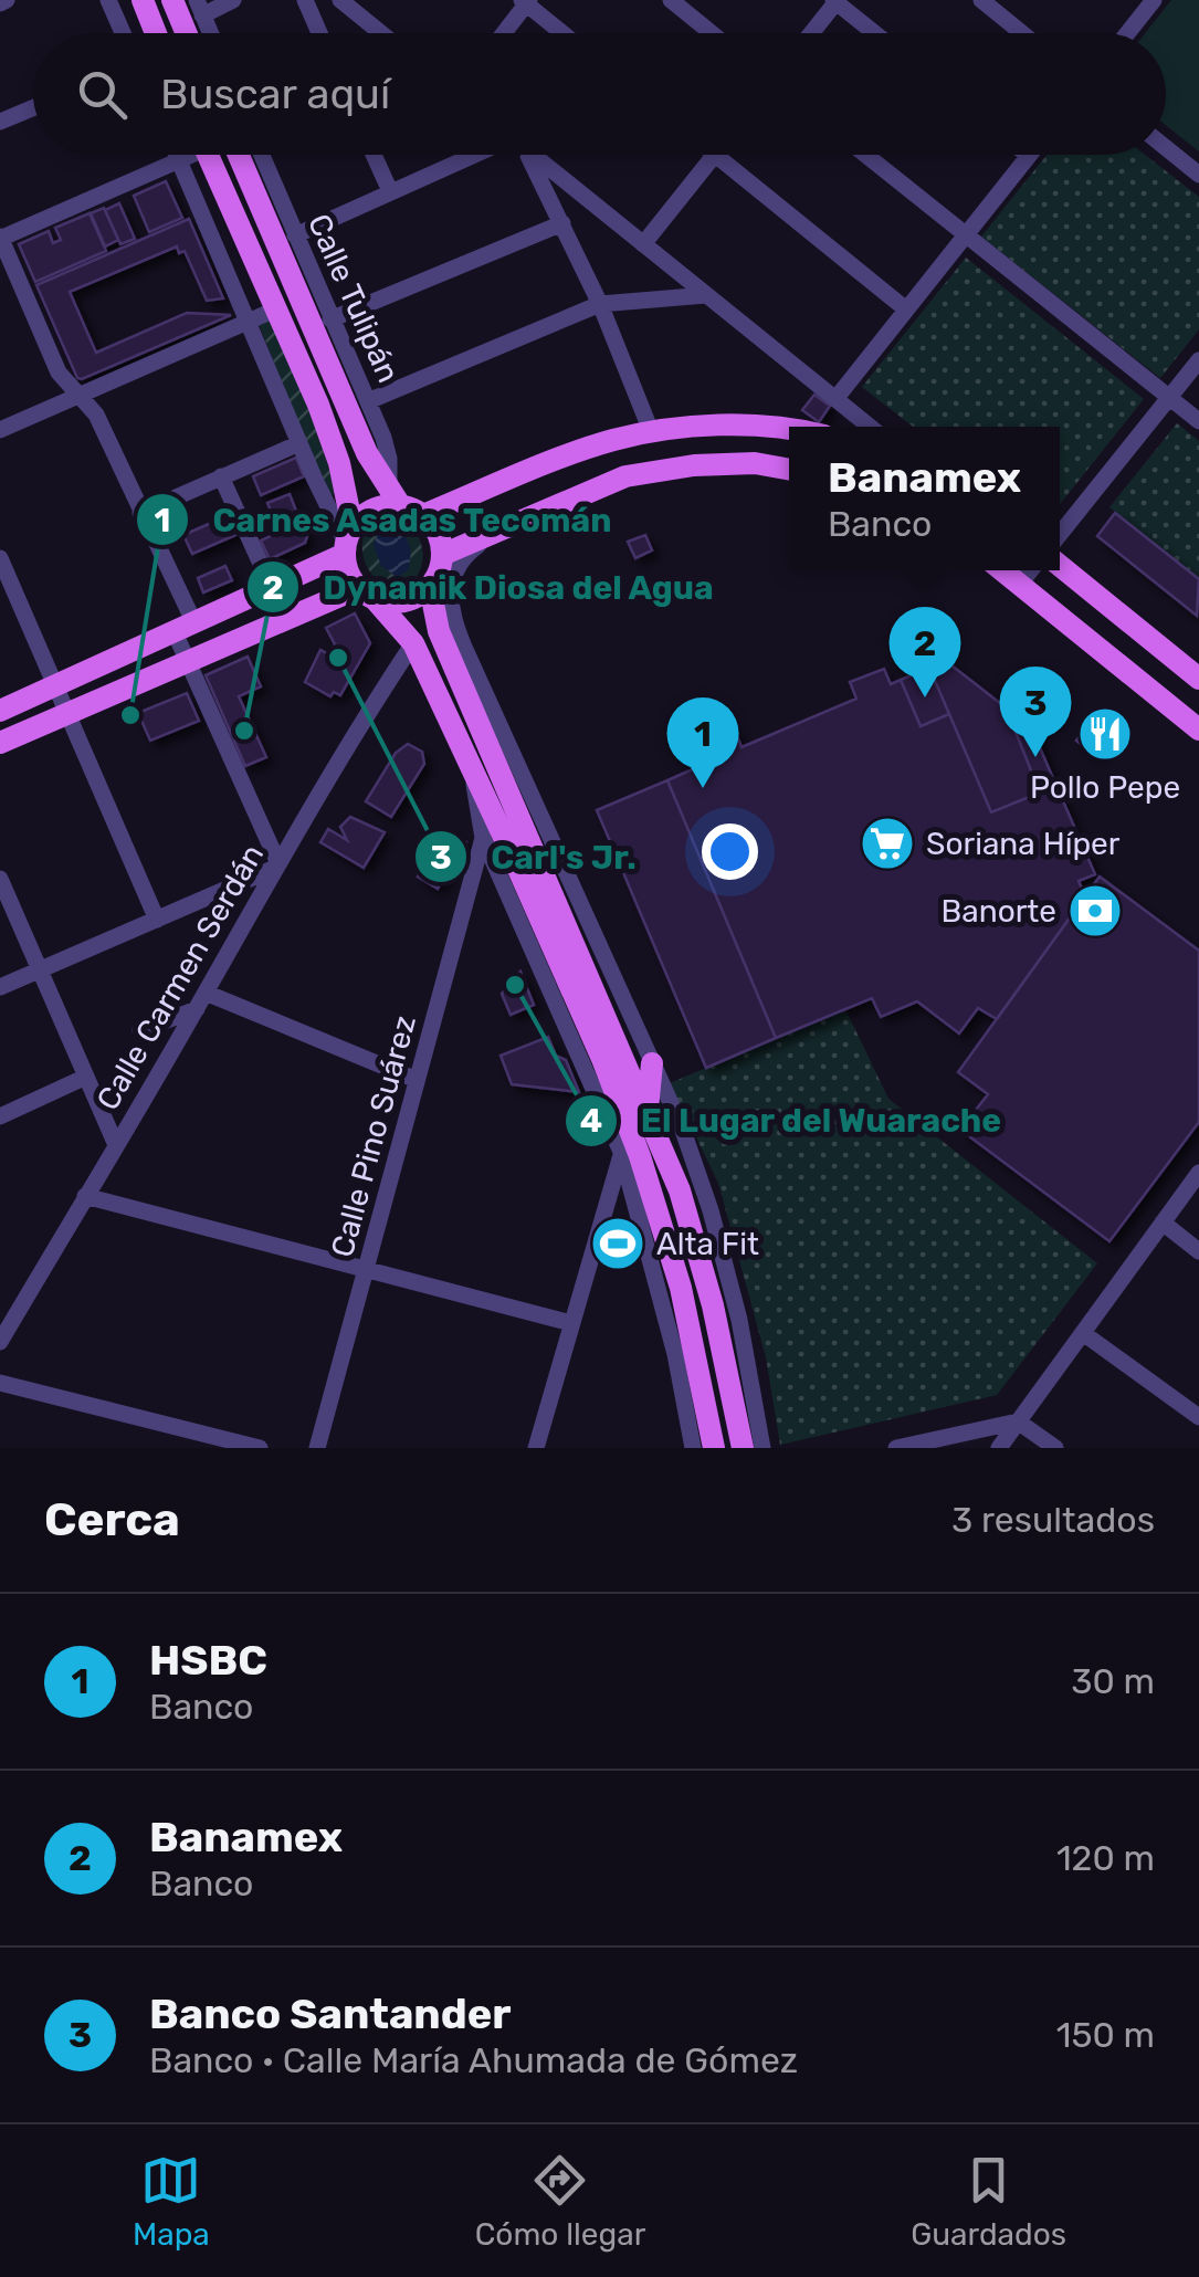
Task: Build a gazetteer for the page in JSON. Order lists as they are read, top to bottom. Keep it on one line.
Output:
{"streets":{"street":["Calle Tulipán","Calle Carmen Serdán","Calle Pino Suárez"]},"places":{"other":["Carl's Jr.","Carnes Asadas Tecomán","Dynamik Diosa del Agua","El Lugar del Wuarache"],"restaurant":["Pollo Pepe"],"supermarket":["Soriana Híper"],"bank":["Banorte"],"sports":["Alta Fit"]},"page":{"search":"Buscar aquí","popup":["Banamex","Banco"],"pins":["2","3","1"],"heading":["Cerca","3 resultados"],"list":[{"mark":"1","name":"HSBC","note":"Banco","value":"30 m"},{"mark":"2","name":"Banamex","note":"Banco","value":"120 m"},{"mark":"3","name":"Banco Santander","note":"Banco · Calle María Ahumada de Gómez","value":"150 m"}],"nav":["Mapa","Cómo llegar","Guardados"]}}
